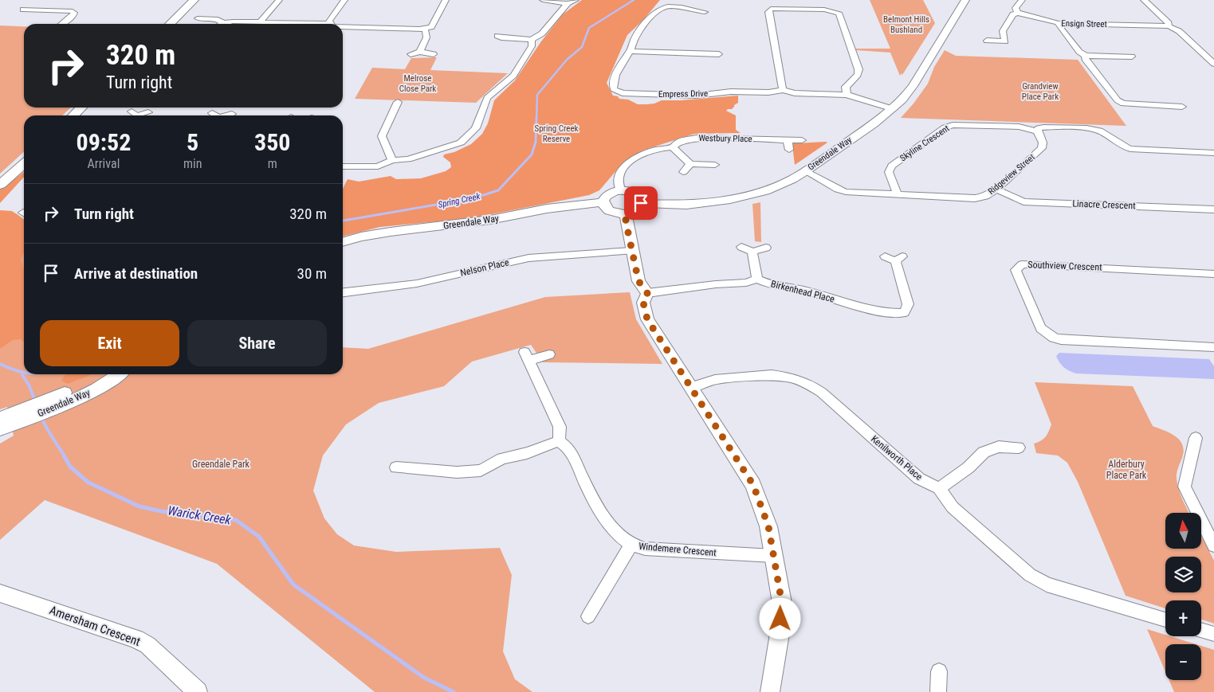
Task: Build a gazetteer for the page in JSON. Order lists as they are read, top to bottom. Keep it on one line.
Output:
{"streets":{"street":["Ensign Street","Empress Drive","Westbury Place","Skyline Crescent","Greendale Way","Ridgeview Street","Linacre Crescent","Southview Crescent","Nelson Place","Birkenhead Place","Kenilworth Place","Windemere Crescent","Amersham Crescent"]},"crossings":[["Empress Drive","Greendale Way"],["Westbury Place","Greendale Way"],["Skyline Crescent","Ridgeview Street"],["Greendale Way","Ridgeview Street"],["Ridgeview Street","Linacre Crescent"]],"water":["Spring Creek","Warick Creek"],"parks":["Belmont Hills Bushland","Melrose Close Park","Grandview Place Park","Spring Creek Reserve","Greendale Park","Alderbury Place Park"],"north":"top","page":{"turn":["320 m","Turn right"],"eta":["09:52","Arrival","5","min","350","m"],"list":[{"name":"Turn right","value":"320 m"},{"name":"Arrive at destination","value":"30 m"}],"buttons":["Exit","Share"],"map_buttons":["+","−"]}}
